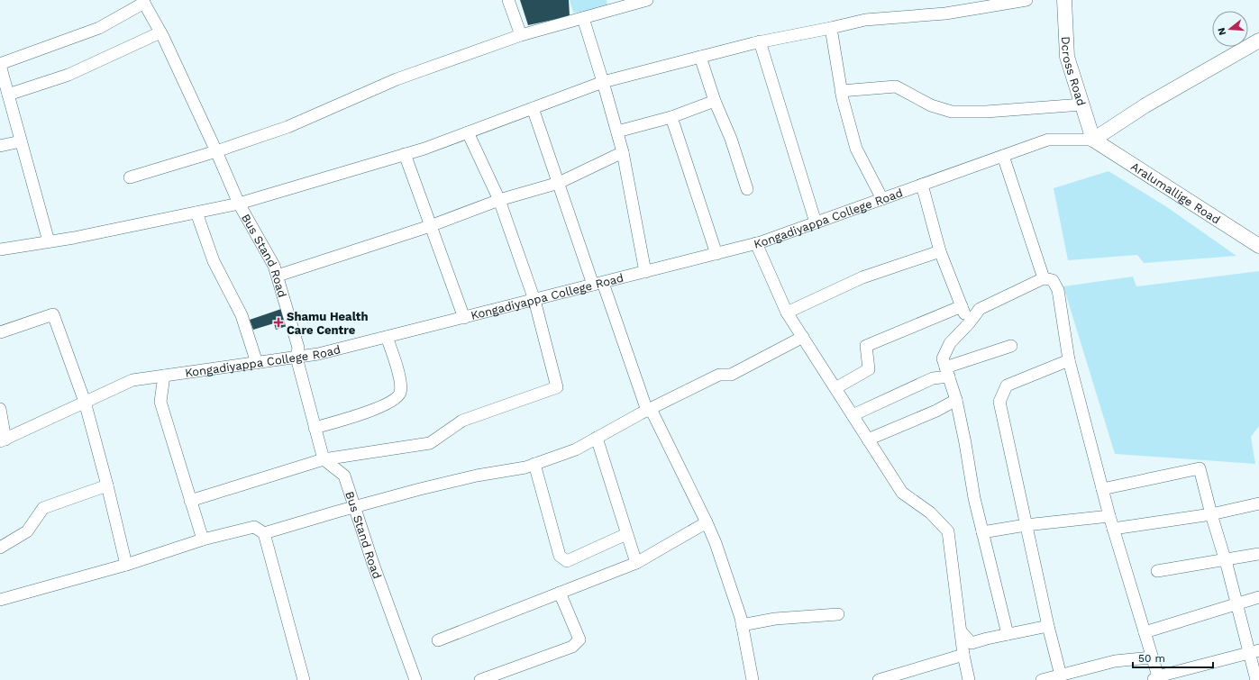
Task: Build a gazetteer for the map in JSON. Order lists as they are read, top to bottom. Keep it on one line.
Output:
{"streets":{"main road":["Dcross Road","Aralumallige Road"],"street":["Kongadiyappa College Road","Bus Stand Road"]},"crossings":[["Dcross Road","Aralumallige Road"],["Dcross Road","Kongadiyappa College Road"],["Aralumallige Road","Kongadiyappa College Road"],["Kongadiyappa College Road","Bus Stand Road"]],"places":{"health":["Shamu Health Care Centre"]},"scale_bar":"50 m","north":"left"}
